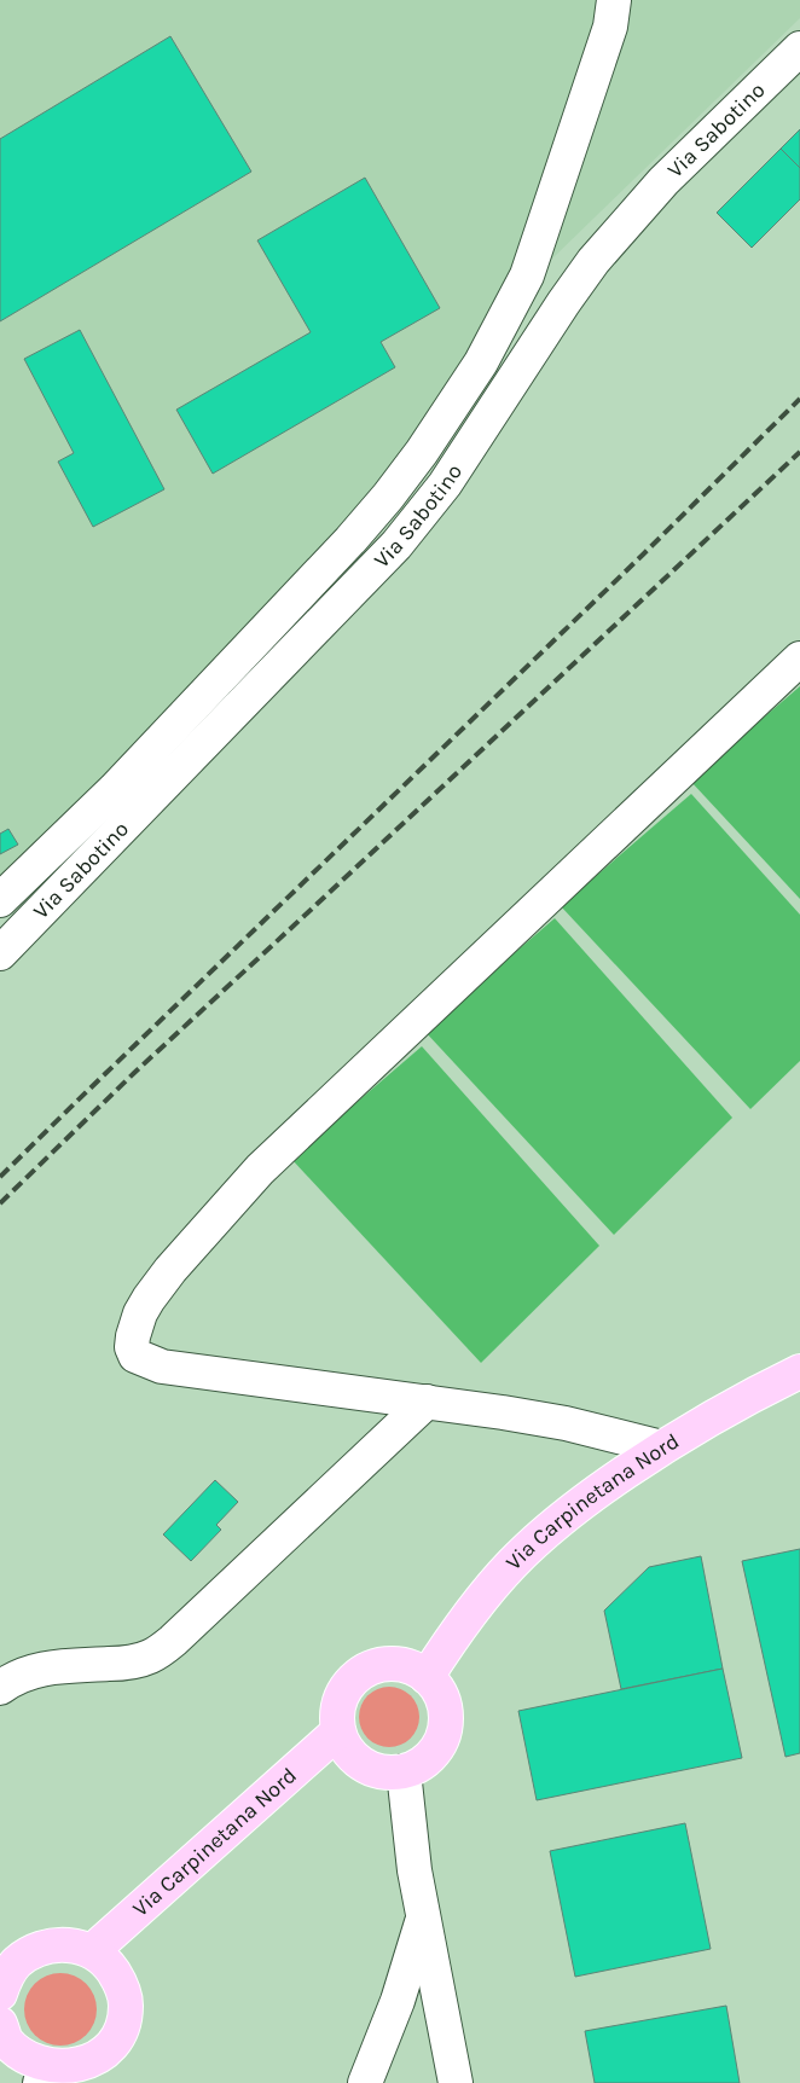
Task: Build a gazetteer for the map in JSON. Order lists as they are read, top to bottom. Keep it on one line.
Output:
{"streets":{"main road":["Via Carpinetana Nord"],"street":["Via Sabotino"]}}
